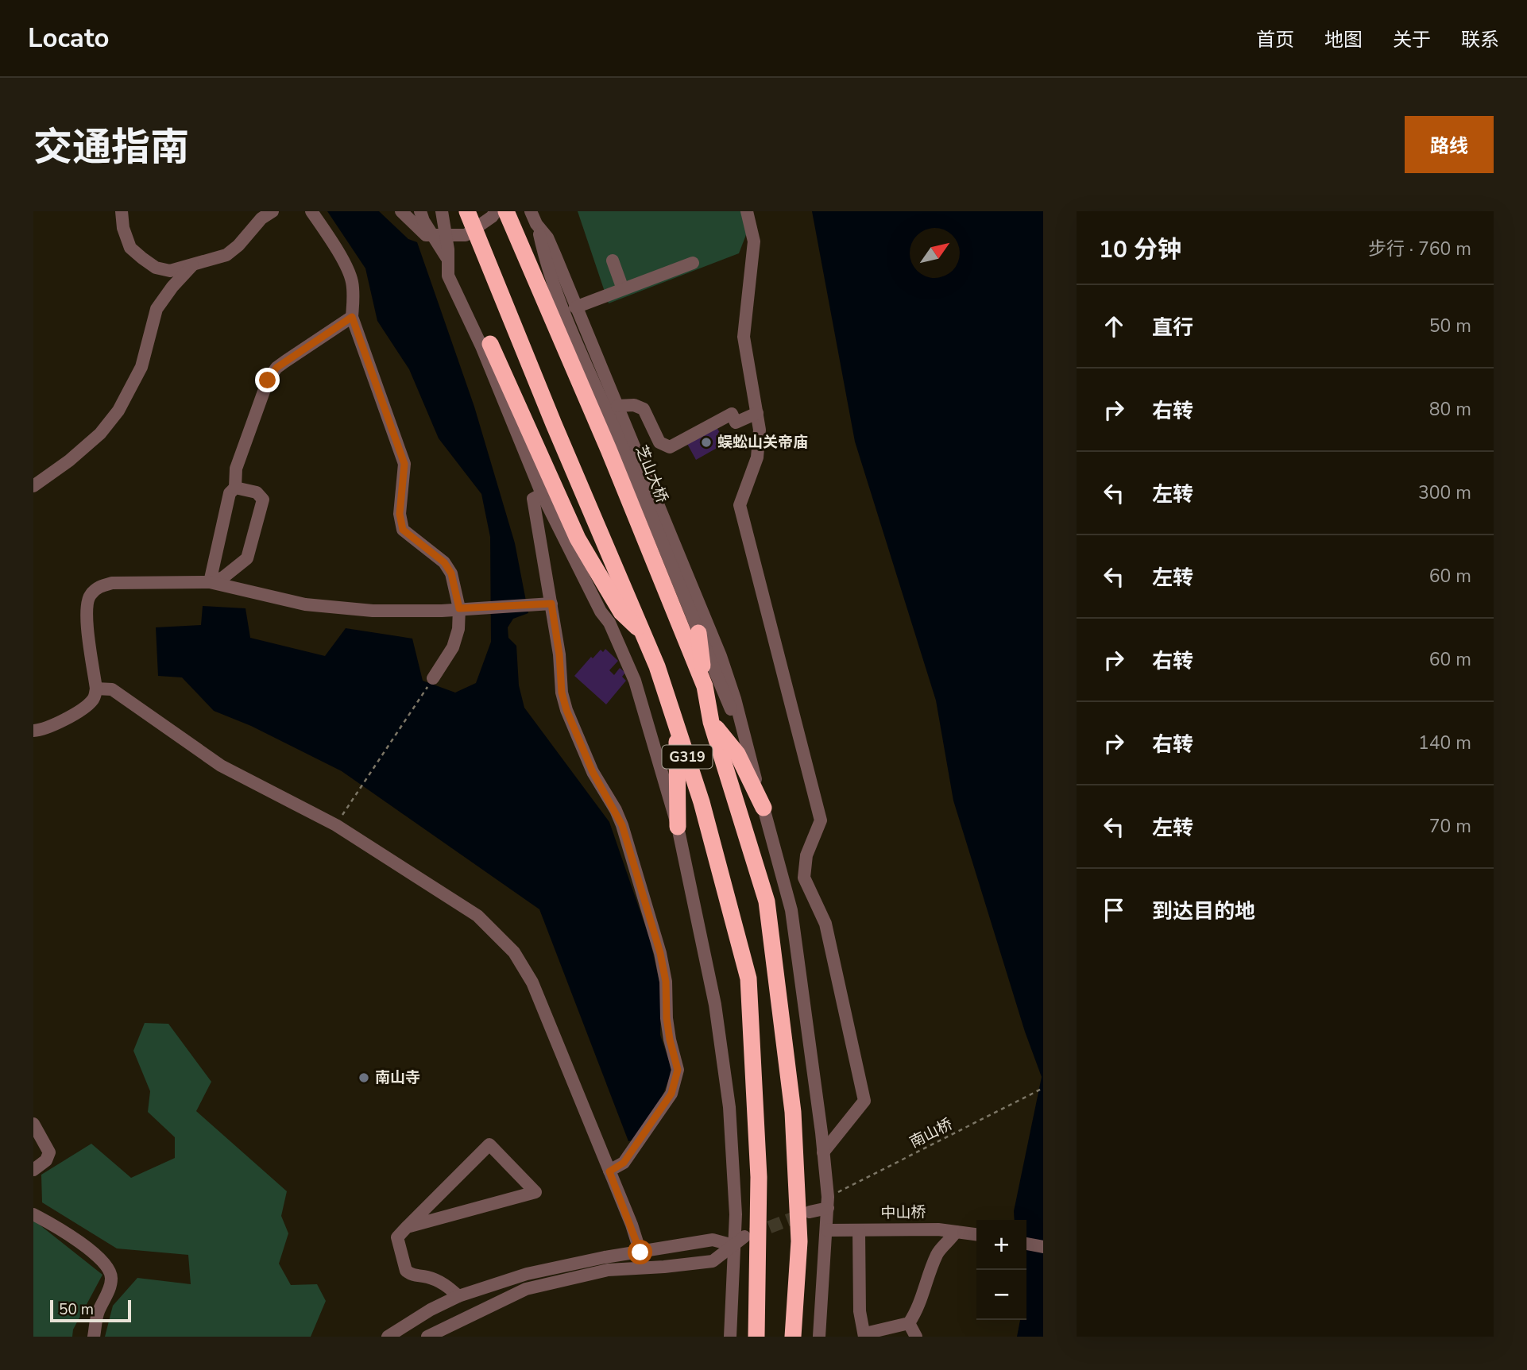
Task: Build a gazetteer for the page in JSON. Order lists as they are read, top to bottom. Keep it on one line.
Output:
{"streets":{"highway":["G319"],"street":["芝山大桥","中山桥"],"path":["南山桥"]},"places":["蜈蚣山关帝庙","南山寺"],"scale_bar":"50 m","north":"top right","page":{"header":"Locato","nav":["首页","地图","关于","联系"],"title":"交通指南","buttons":"路线","heading":["10 分钟","步行 · 760 m"],"list":[["直行","50 m"],["右转","80 m"],["左转","300 m"],["左转","60 m"],["右转","60 m"],["右转","140 m"],["左转","70 m"],"到达目的地"],"map_buttons":["+","−"],"scale":"50 m"}}
